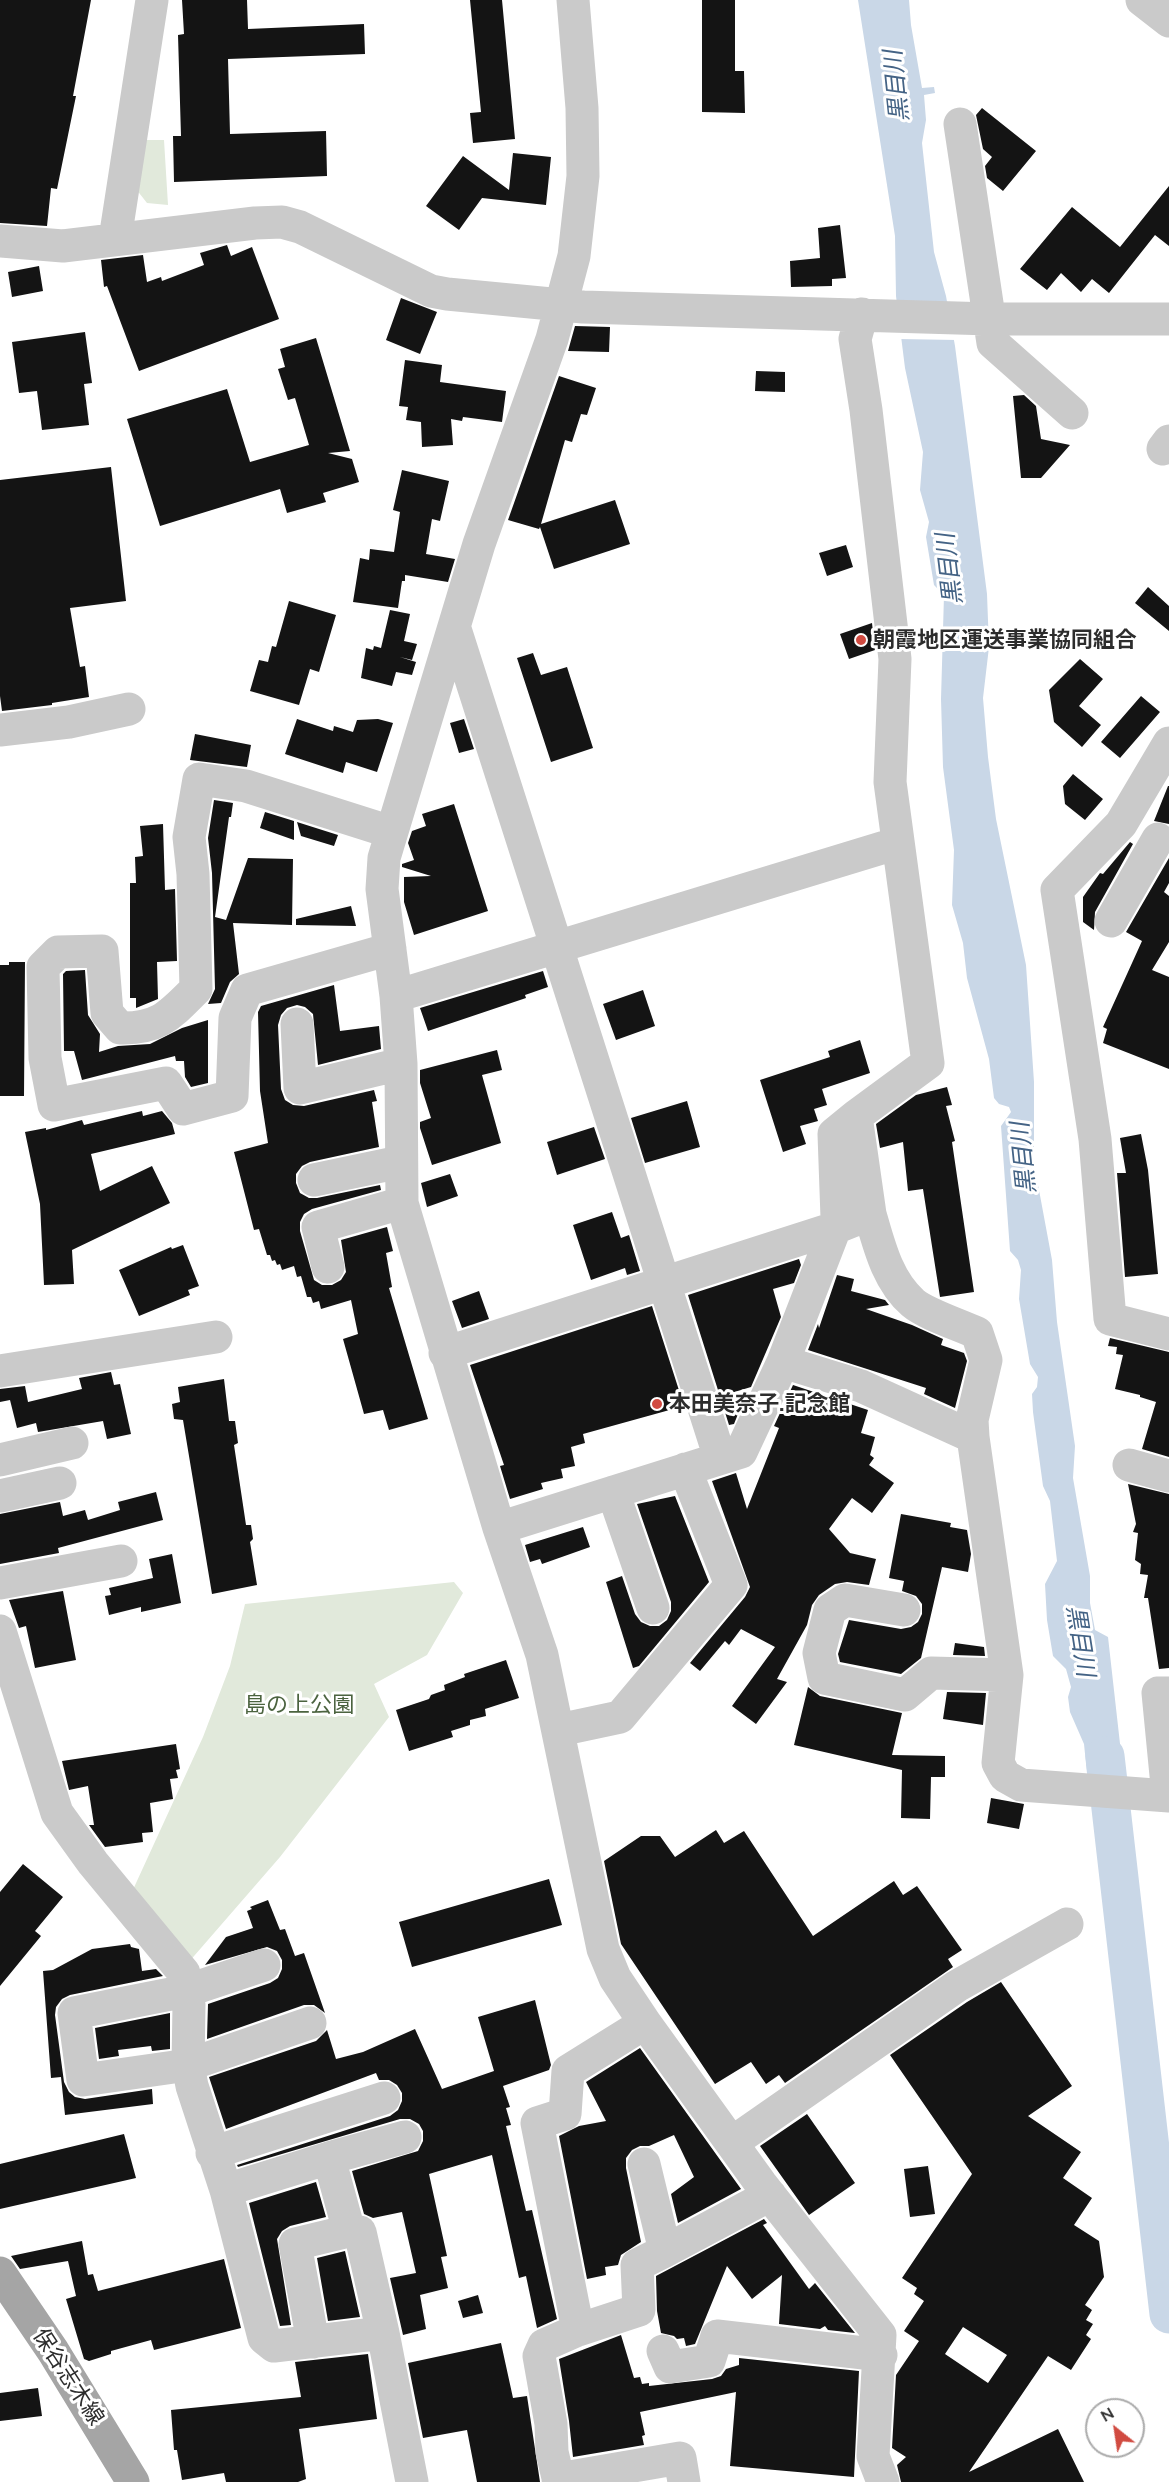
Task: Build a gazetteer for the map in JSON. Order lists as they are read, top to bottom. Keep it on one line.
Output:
{"streets":{"main road":["保谷志木線"]},"water":["黒目川"],"parks":["島の上公園"],"places":["朝霞地区運送事業協同組合","本田美奈子.記念館"],"north":"top left"}
